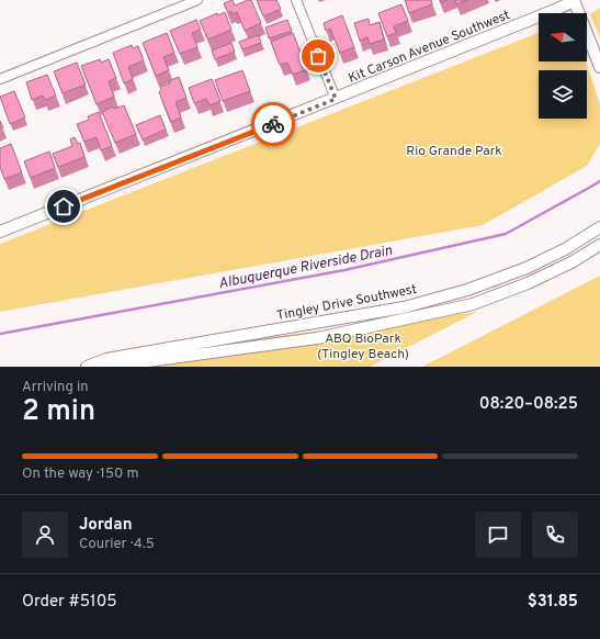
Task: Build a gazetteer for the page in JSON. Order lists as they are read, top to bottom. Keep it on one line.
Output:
{"streets":{"street":["Kit Carson Avenue Southwest","Tingley Drive Southwest"]},"water":["Albuquerque Riverside Drain"],"parks":["Rio Grande Park","ABQ BioPark (Tingley Beach)"],"north":"left","page":{"heading":["2 min","Arriving in","08:20–08:25"],"panel":["Jordan","Courier · 4.5","Order #5105","$31.85"],"bar":"On the way · 150 m"}}
